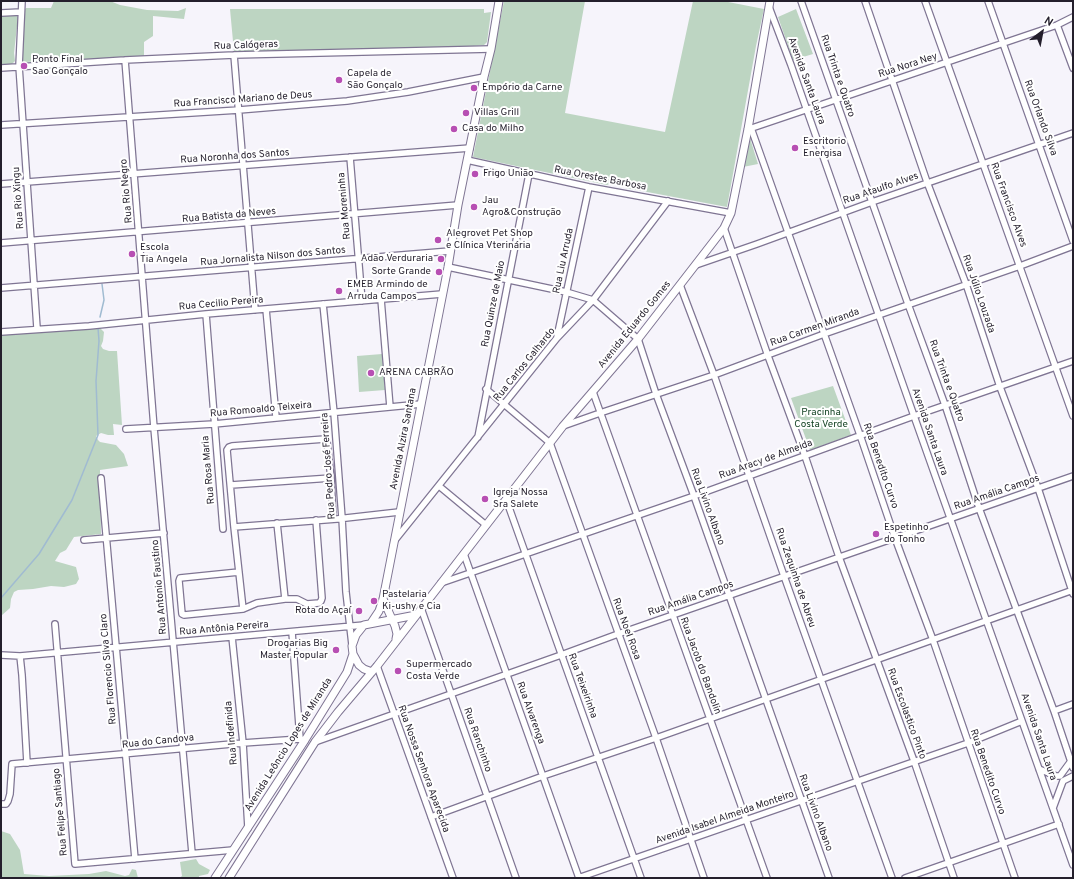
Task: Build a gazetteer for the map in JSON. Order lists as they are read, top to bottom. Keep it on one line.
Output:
{"streets":{"main road":["Avenida Eduardo Gomes","Avenida Alzira Santana","Avenida Leôncio Lopes de Miranda"],"street":["Rua Calógeras","Rua Nora Ney","Rua Trinta e Quatro","Avenida Santa Laura","Rua Francisco Mariano de Deus","Rua Orlando Silva","Rua Noronha dos Santos","Rua Orestes Barbosa","Rua Ataulfo Alves","Rua Rio Negro","Rua Rio Xingu","Rua Francisco Alves","Rua Moreninha","Rua Batista da Neves","Rua Jornalista Nilson dos Santos","Rua Liu Arruda","Rua Júlio Louzada","Rua Cecilio Pereira","Rua Quinze de Maio","Rua Carmen Miranda","Rua Carlos Galhardo","Rua Romoaldo Teixeira","Rua Aracy de Almeida","Rua Pedro José Ferreira","Rua Benedito Curvo","Rua Rosa Maria","Rua Amália Campos","Rua Livino Albano","Rua Zequinha de Abreu","Rua Antonio Faustino","Rua Antônia Pereira","Rua Noel Rosa","Rua Jacob do Bandolin","Rua Florencio Silva Claro","Rua Teixeirinha","Rua Alvarenga","Rua Escolastico Pinto","Rua Indefinida","Rua Ranchinho","Rua do Candova","Rua Nossa Senhora Aparecida","Rua Felipe Santiago","Avenida Isabel Almeida Monteiro"]},"crossings":[["Rua Calógeras","Rua Rio Negro"],["Rua Calógeras","Rua Rio Xingu"],["Rua Calógeras","Avenida Alzira Santana"],["Rua Nora Ney","Rua Trinta e Quatro"],["Rua Nora Ney","Avenida Santa Laura"],["Rua Nora Ney","Rua Orlando Silva"],["Rua Nora Ney","Rua Francisco Alves"],["Rua Nora Ney","Rua Júlio Louzada"],["Rua Nora Ney","Avenida Eduardo Gomes"],["Rua Nora Ney","Rua Benedito Curvo"],["Rua Trinta e Quatro","Rua Ataulfo Alves"],["Rua Trinta e Quatro","Rua Carmen Miranda"],["Rua Trinta e Quatro","Rua Aracy de Almeida"],["Rua Trinta e Quatro","Rua Amália Campos"],["Avenida Santa Laura","Rua Ataulfo Alves"],["Avenida Santa Laura","Avenida Eduardo Gomes"],["Avenida Santa Laura","Rua Carmen Miranda"],["Avenida Santa Laura","Rua Aracy de Almeida"],["Avenida Santa Laura","Rua Amália Campos"],["Avenida Santa Laura","Avenida Isabel Almeida Monteiro"],["Rua Francisco Mariano de Deus","Rua Rio Negro"],["Rua Francisco Mariano de Deus","Rua Rio Xingu"],["Rua Francisco Mariano de Deus","Avenida Alzira Santana"],["Rua Orlando Silva","Rua Ataulfo Alves"],["Rua Noronha dos Santos","Rua Rio Negro"],["Rua Noronha dos Santos","Rua Rio Xingu"],["Rua Noronha dos Santos","Rua Moreninha"],["Rua Noronha dos Santos","Avenida Alzira Santana"],["Rua Orestes Barbosa","Rua Liu Arruda"],["Rua Orestes Barbosa","Rua Quinze de Maio"],["Rua Orestes Barbosa","Avenida Eduardo Gomes"],["Rua Orestes Barbosa","Rua Carlos Galhardo"],["Rua Orestes Barbosa","Avenida Alzira Santana"],["Rua Ataulfo Alves","Rua Francisco Alves"],["Rua Ataulfo Alves","Rua Júlio Louzada"],["Rua Ataulfo Alves","Avenida Eduardo Gomes"],["Rua Ataulfo Alves","Rua Benedito Curvo"],["Rua Ataulfo Alves","Rua Escolastico Pinto"],["Rua Rio Negro","Rua Batista da Neves"],["Rua Rio Negro","Rua Jornalista Nilson dos Santos"],["Rua Rio Negro","Rua Cecilio Pereira"],["Rua Rio Negro","Rua Antonio Faustino"],["Rua Rio Xingu","Rua Batista da Neves"],["Rua Rio Xingu","Rua Jornalista Nilson dos Santos"],["Rua Rio Xingu","Rua Cecilio Pereira"],["Rua Francisco Alves","Rua Carmen Miranda"],["Rua Francisco Alves","Rua Aracy de Almeida"],["Rua Moreninha","Rua Batista da Neves"],["Rua Moreninha","Rua Jornalista Nilson dos Santos"],["Rua Moreninha","Rua Cecilio Pereira"],["Rua Batista da Neves","Avenida Alzira Santana"],["Rua Jornalista Nilson dos Santos","Avenida Alzira Santana"],["Rua Liu Arruda","Rua Carlos Galhardo"],["Rua Júlio Louzada","Rua Carmen Miranda"],["Rua Júlio Louzada","Rua Aracy de Almeida"],["Rua Júlio Louzada","Rua Amália Campos"],["Rua Cecilio Pereira","Avenida Alzira Santana"],["Rua Cecilio Pereira","Rua Pedro José Ferreira"],["Rua Cecilio Pereira","Rua Rosa Maria"],["Rua Cecilio Pereira","Rua Antonio Faustino"],["Rua Quinze de Maio","Rua Carlos Galhardo"],["Avenida Eduardo Gomes","Rua Carmen Miranda"],["Avenida Eduardo Gomes","Rua Aracy de Almeida"],["Avenida Eduardo Gomes","Rua Pedro José Ferreira"],["Avenida Eduardo Gomes","Rua Benedito Curvo"],["Avenida Eduardo Gomes","Rua Livino Albano"],["Avenida Eduardo Gomes","Rua Zequinha de Abreu"],["Avenida Eduardo Gomes","Rua Antônia Pereira"],["Avenida Eduardo Gomes","Rua Noel Rosa"],["Avenida Eduardo Gomes","Rua Jacob do Bandolin"],["Avenida Eduardo Gomes","Rua Teixeirinha"],["Avenida Eduardo Gomes","Rua Alvarenga"],["Avenida Eduardo Gomes","Rua Escolastico Pinto"],["Avenida Eduardo Gomes","Rua Ranchinho"],["Avenida Eduardo Gomes","Avenida Leôncio Lopes de Miranda"],["Avenida Eduardo Gomes","Rua Nossa Senhora Aparecida"],["Rua Carmen Miranda","Rua Benedito Curvo"],["Rua Carmen Miranda","Rua Livino Albano"],["Rua Carmen Miranda","Rua Zequinha de Abreu"],["Rua Carmen Miranda","Rua Jacob do Bandolin"],["Rua Carmen Miranda","Rua Escolastico Pinto"],["Rua Carlos Galhardo","Avenida Alzira Santana"],["Rua Romoaldo Teixeira","Avenida Alzira Santana"],["Rua Romoaldo Teixeira","Rua Pedro José Ferreira"],["Rua Romoaldo Teixeira","Rua Rosa Maria"],["Rua Romoaldo Teixeira","Rua Antonio Faustino"],["Avenida Alzira Santana","Avenida Leôncio Lopes de Miranda"],["Rua Aracy de Almeida","Rua Benedito Curvo"],["Rua Aracy de Almeida","Rua Livino Albano"],["Rua Aracy de Almeida","Rua Zequinha de Abreu"],["Rua Aracy de Almeida","Rua Noel Rosa"],["Rua Aracy de Almeida","Rua Jacob do Bandolin"],["Rua Aracy de Almeida","Rua Teixeirinha"],["Rua Aracy de Almeida","Rua Alvarenga"],["Rua Aracy de Almeida","Rua Escolastico Pinto"],["Rua Pedro José Ferreira","Rua Antônia Pereira"],["Rua Pedro José Ferreira","Avenida Leôncio Lopes de Miranda"],["Rua Pedro José Ferreira","Rua Nossa Senhora Aparecida"],["Rua Benedito Curvo","Rua Amália Campos"],["Rua Benedito Curvo","Avenida Isabel Almeida Monteiro"],["Rua Amália Campos","Rua Livino Albano"],["Rua Amália Campos","Rua Zequinha de Abreu"],["Rua Amália Campos","Rua Noel Rosa"],["Rua Amália Campos","Rua Jacob do Bandolin"],["Rua Amália Campos","Rua Teixeirinha"],["Rua Amália Campos","Rua Alvarenga"],["Rua Amália Campos","Rua Escolastico Pinto"],["Rua Amália Campos","Rua Ranchinho"],["Rua Amália Campos","Avenida Leôncio Lopes de Miranda"],["Rua Amália Campos","Rua Nossa Senhora Aparecida"],["Rua Livino Albano","Avenida Isabel Almeida Monteiro"],["Rua Zequinha de Abreu","Avenida Isabel Almeida Monteiro"],["Rua Antonio Faustino","Rua Antônia Pereira"],["Rua Antonio Faustino","Rua do Candova"],["Rua Antonio Faustino","Rua Felipe Santiago"],["Rua Antônia Pereira","Rua Florencio Silva Claro"],["Rua Antônia Pereira","Rua Indefinida"],["Rua Antônia Pereira","Avenida Leôncio Lopes de Miranda"],["Rua Antônia Pereira","Rua Nossa Senhora Aparecida"],["Rua Antônia Pereira","Rua Felipe Santiago"],["Rua Noel Rosa","Avenida Isabel Almeida Monteiro"],["Rua Jacob do Bandolin","Avenida Isabel Almeida Monteiro"],["Rua Florencio Silva Claro","Rua do Candova"],["Rua Florencio Silva Claro","Rua Felipe Santiago"],["Rua Teixeirinha","Avenida Isabel Almeida Monteiro"],["Rua Alvarenga","Avenida Isabel Almeida Monteiro"],["Rua Escolastico Pinto","Avenida Isabel Almeida Monteiro"],["Rua Indefinida","Rua do Candova"],["Rua Indefinida","Avenida Leôncio Lopes de Miranda"],["Rua do Candova","Avenida Leôncio Lopes de Miranda"],["Rua do Candova","Rua Felipe Santiago"],["Avenida Leôncio Lopes de Miranda","Rua Nossa Senhora Aparecida"],["Avenida Leôncio Lopes de Miranda","Rua Felipe Santiago"]],"parks":["Pracinha Costa Verde"],"places":["Ponto Final Sao Gonçalo","Capela de São Gonçalo","Empório da Carne","Villas Grill","Casa do Milho","Escritorio Energisa","Frigo União","Jau Agro&Construção","Alegrovet Pet Shop e Clínica Vterinária","Escola Tia Angela","Adão Verduraria","Sorte Grande","EMEB Armindo de Arruda Campos","ARENA CABRÃO","Igreja Nossa Sra Salete","Espetinho do Tonho","Pastelaria Ki-ushy e Cia","Rota do Açaí","Drogarias Big Master Popular","Supermercado Costa Verde"],"north":"top right"}
